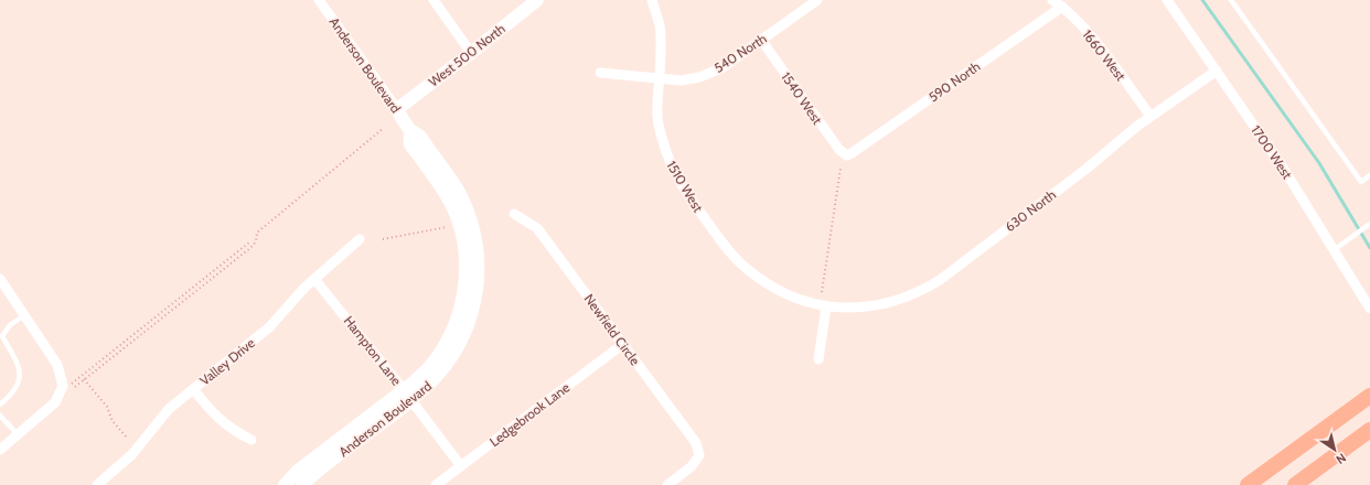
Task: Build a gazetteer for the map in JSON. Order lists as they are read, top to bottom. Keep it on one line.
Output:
{"streets":{"street":["540 North","West 500 North","1660 West","Anderson Boulevard","590 North","1540 West","1700 West","1510 West","630 North","Newfield Circle","Hampton Lane","Valley Drive","Ledgebrook Lane"]},"crossings":[["540 North","1540 West"],["540 North","1510 West"],["West 500 North","Anderson Boulevard"],["1660 West","590 North"],["1660 West","630 North"],["Anderson Boulevard","Hampton Lane"],["590 North","1540 West"],["1700 West","630 North"],["1510 West","630 North"],["Newfield Circle","Ledgebrook Lane"],["Hampton Lane","Valley Drive"],["Hampton Lane","Ledgebrook Lane"]],"north":"bottom right"}
